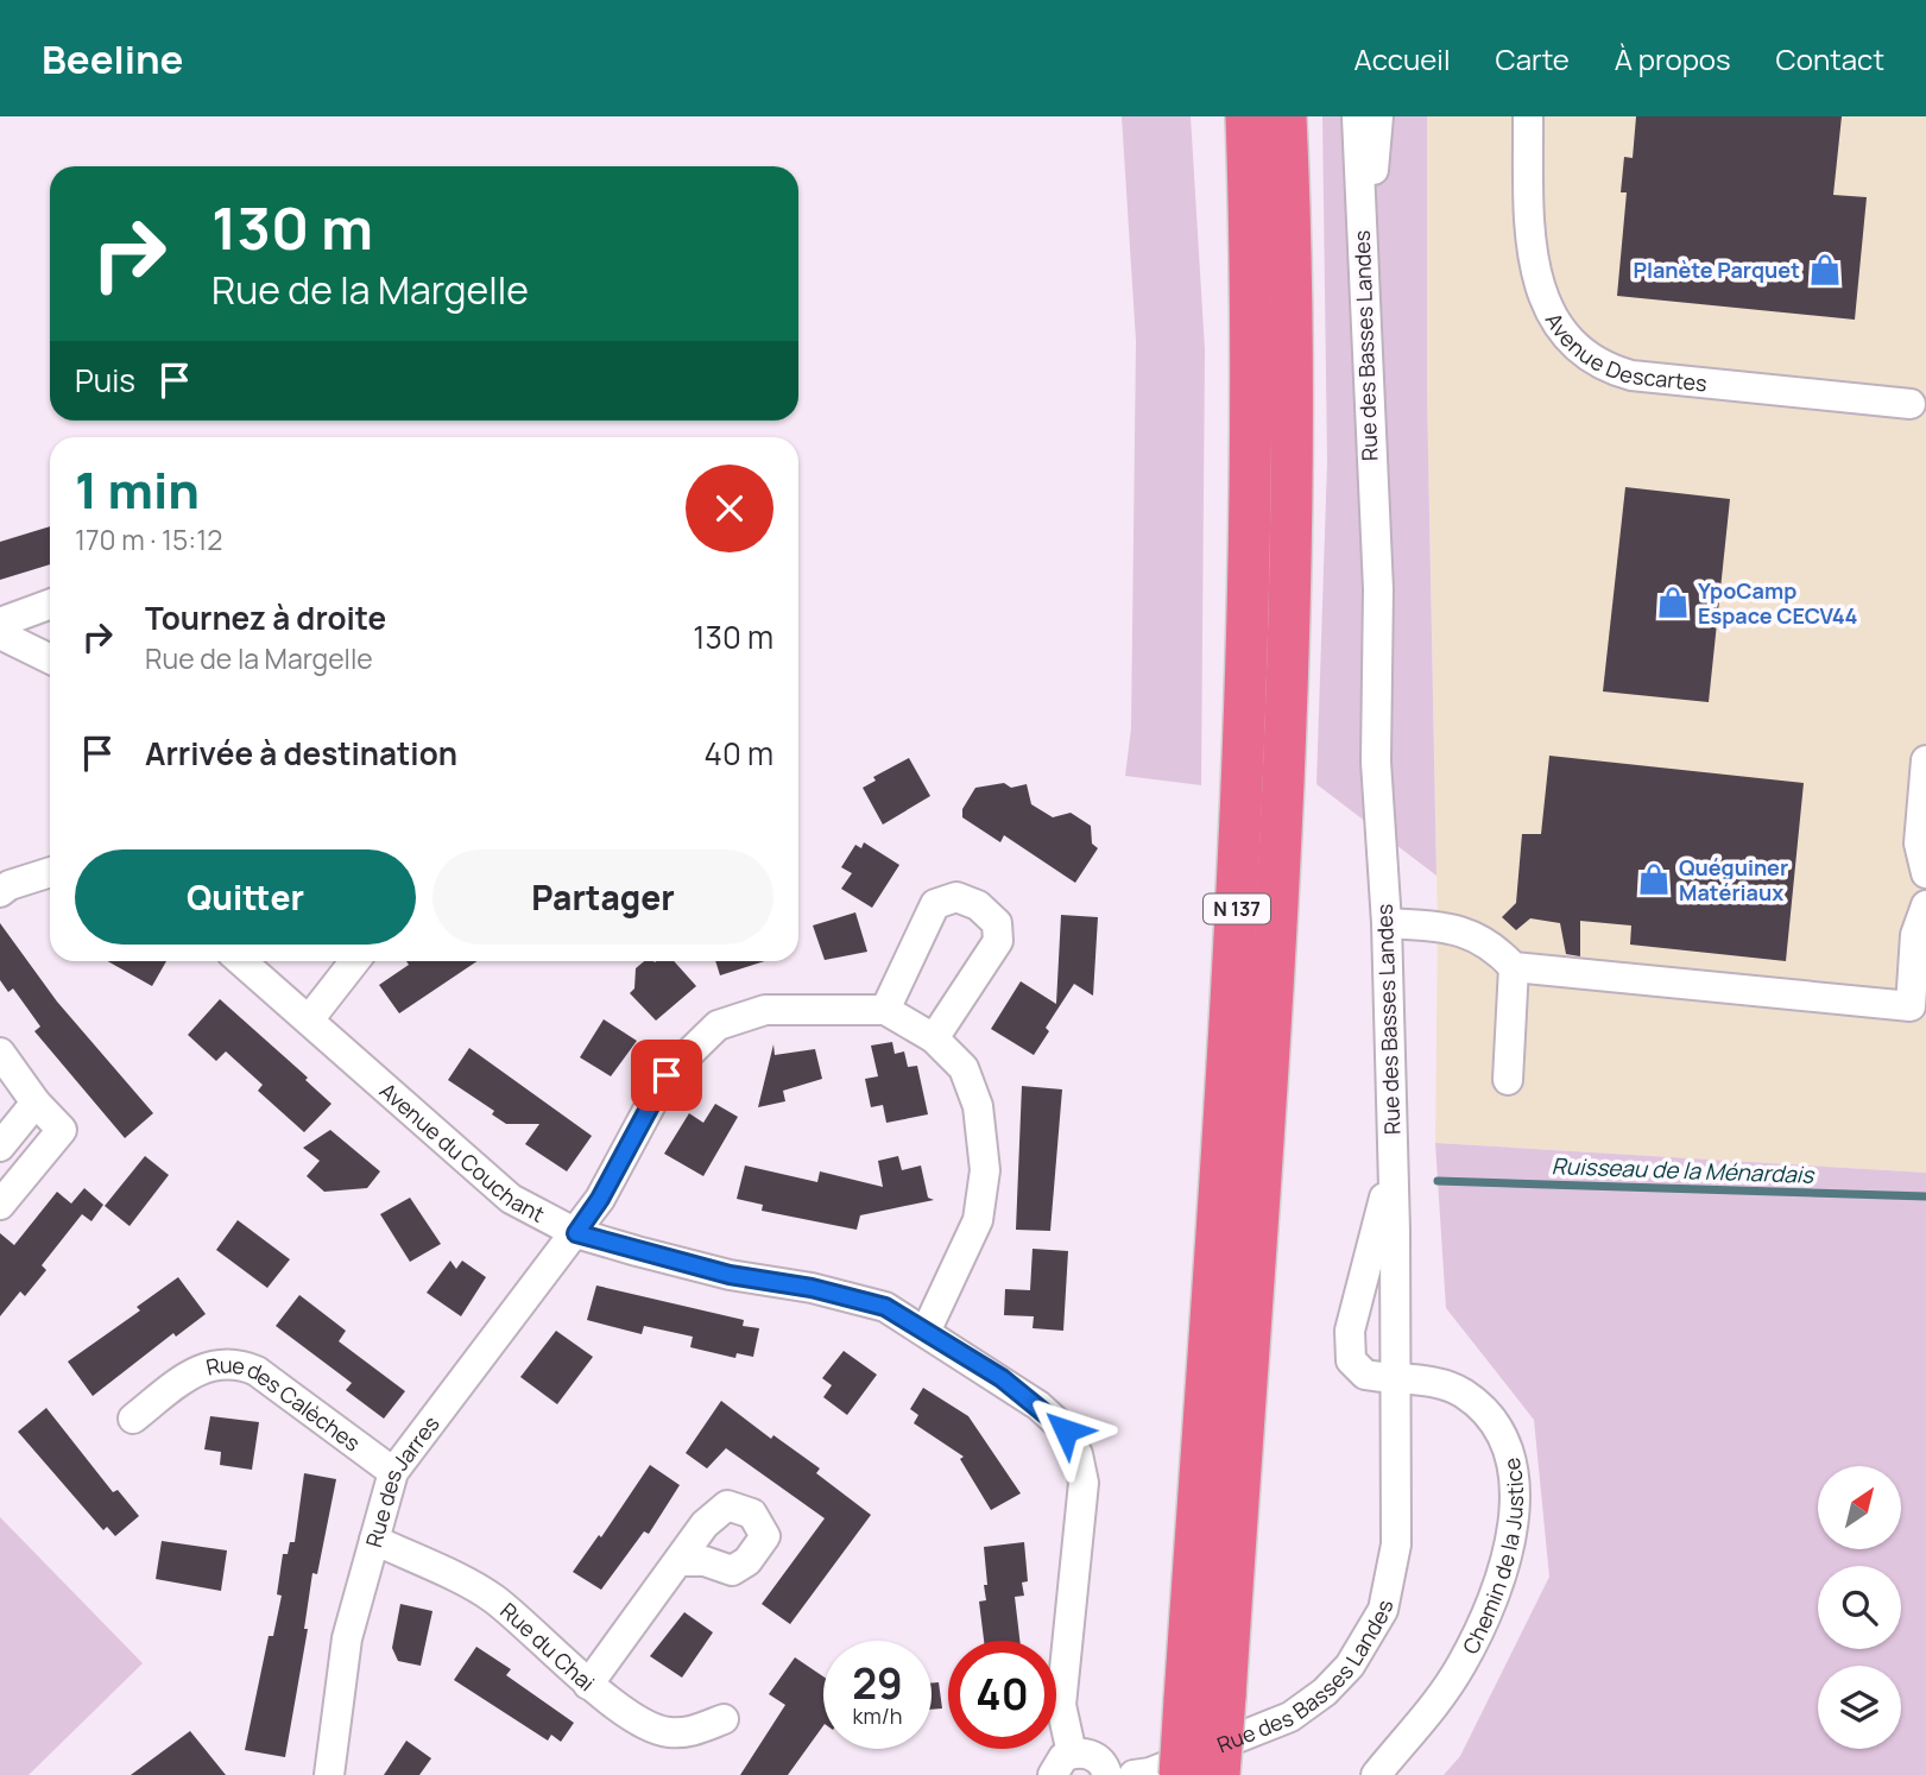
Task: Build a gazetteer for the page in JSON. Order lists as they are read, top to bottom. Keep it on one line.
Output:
{"streets":{"highway":["N 137"],"street":["Rue des Basses Landes","Avenue Descartes","Avenue du Couchant","Rue des Calèches","Rue des Jarres","Chemin de la Justice","Rue du Chai"]},"crossings":[["Rue des Basses Landes","Chemin de la Justice"],["Avenue du Couchant","Rue des Jarres"],["Rue des Calèches","Rue des Jarres"],["Rue des Jarres","Rue du Chai"]],"water":["Ruisseau de la Ménardais"],"places":{"shop":["Planète Parquet","YpoCamp Espace CECV44","Quéguiner Matériaux"]},"north":"top right","page":{"header":"Beeline","nav":["Accueil","Carte","À propos","Contact"],"turn":["130 m","Rue de la Margelle"],"then":"Puis","heading":["1 min","170 m · 15:12"],"list":[{"name":"Tournez à droite","note":"Rue de la Margelle","value":"130 m"},{"name":"Arrivée à destination","value":"40 m"}],"buttons":["Quitter","Partager"],"speed":"29 km/h","limit":"40"}}
